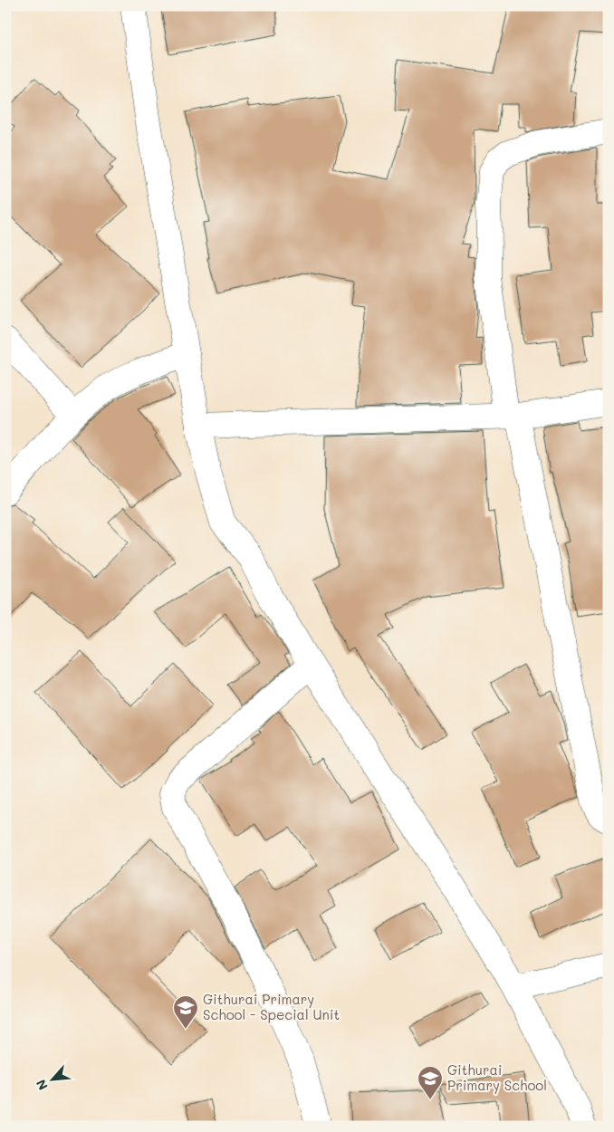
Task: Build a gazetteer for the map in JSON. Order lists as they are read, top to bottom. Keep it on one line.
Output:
{"places":{"school or university":["Githurai Primary School - Special Unit","Githurai Primary School"]},"north":"bottom left"}
